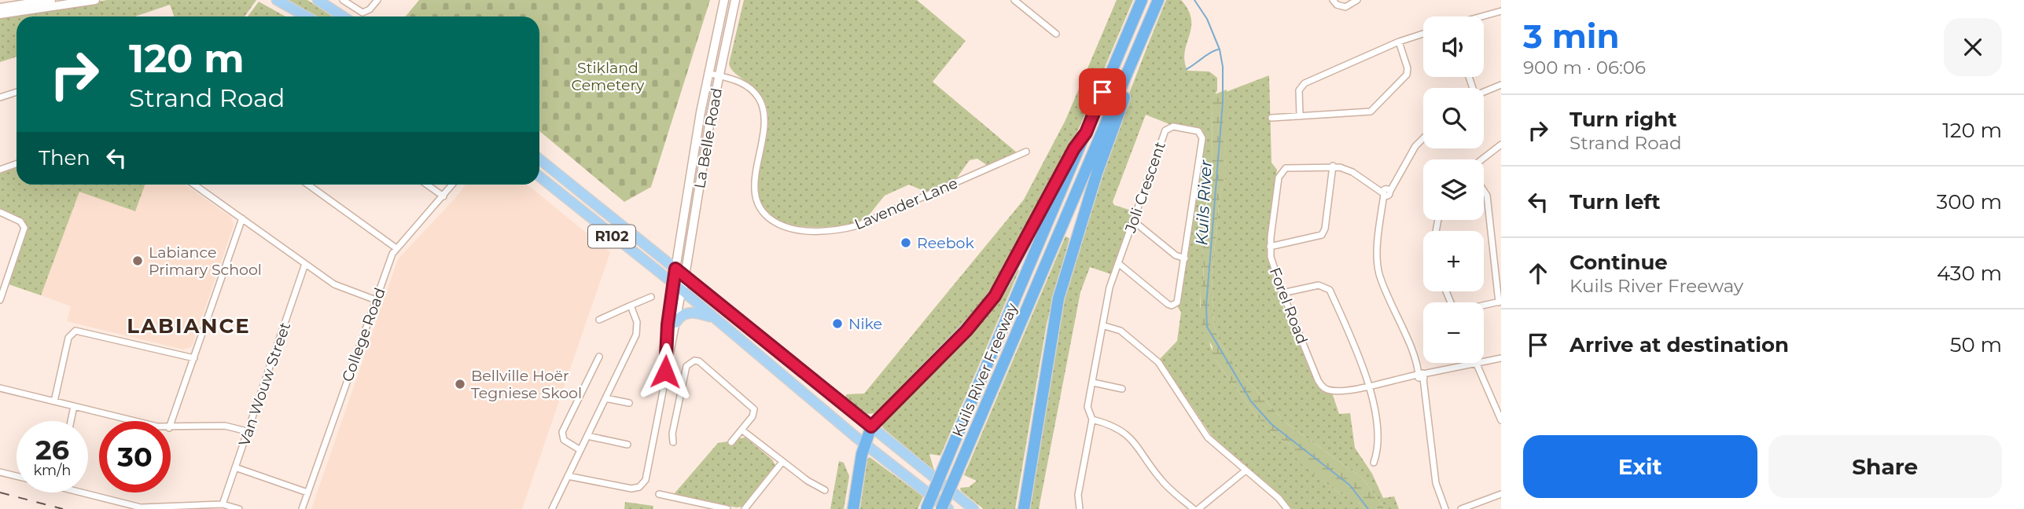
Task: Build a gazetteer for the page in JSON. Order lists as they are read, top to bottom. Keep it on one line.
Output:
{"streets":{"highway":["Kuils River Freeway"],"main road":["La Belle Road","R102"],"street":["Joli Crescent","Lavender Lane","Forel Road","College Road","Van Wouw Street"]},"crossings":[["La Belle Road","Lavender Lane"],["La Belle Road","R102"]],"districts":["LABIANCE"],"water":["Kuils River"],"parks":["Stikland Cemetery"],"places":["Reebok","Labiance Primary School","Nike","Bellville Hoër Tegniese Skool"],"page":{"heading":["3 min","900 m · 06:06"],"map_buttons":["+","−"],"turn":["120 m","Strand Road"],"list":[{"name":"Turn right","note":"Strand Road","value":"120 m"},{"name":"Turn left","value":"300 m"},{"name":"Continue","note":"Kuils River Freeway","value":"430 m"},{"name":"Arrive at destination","value":"50 m"}],"then":"Then","speed":"26 km/h","limit":"30","buttons":["Exit","Share"]}}
